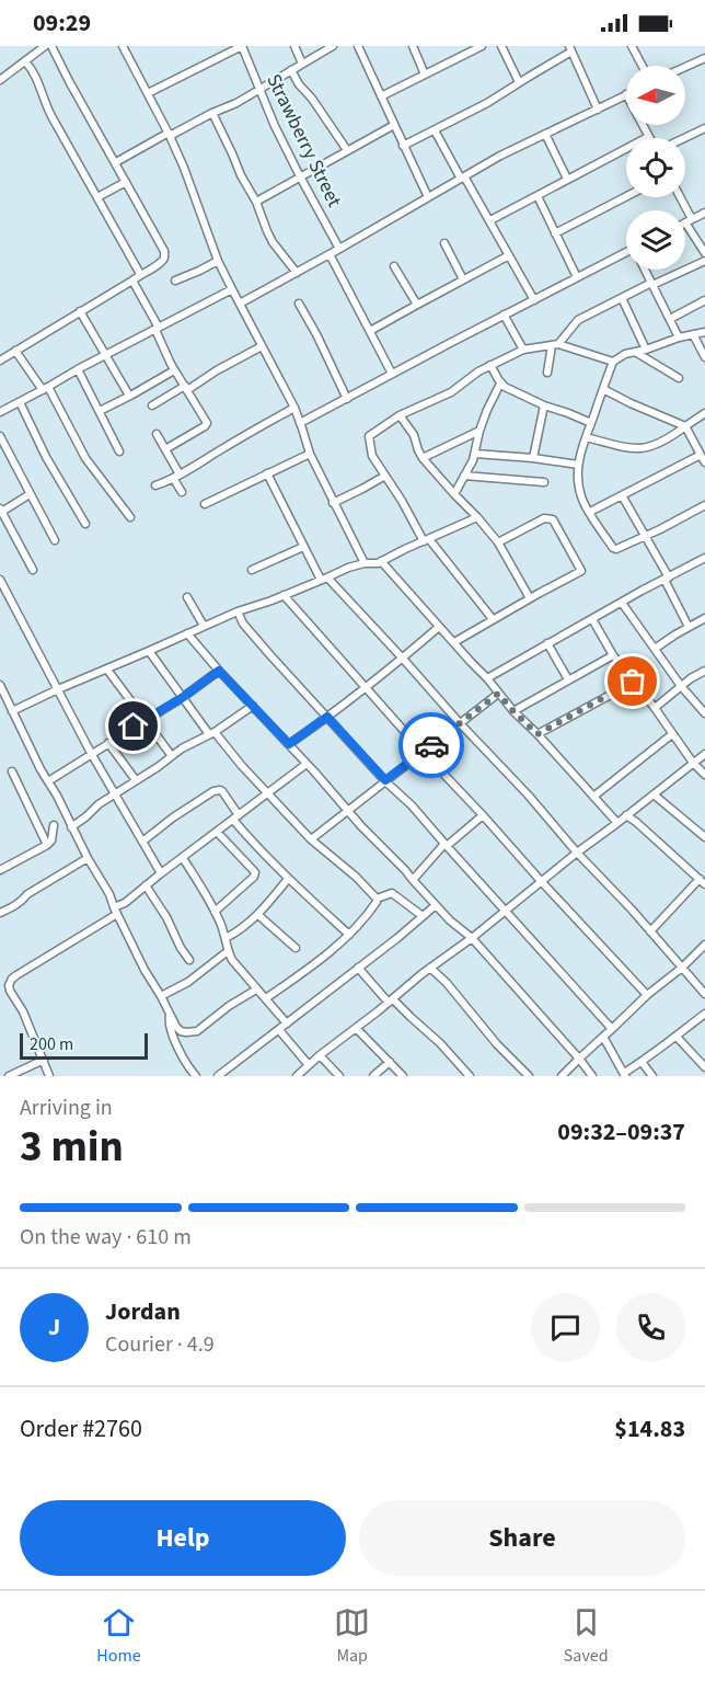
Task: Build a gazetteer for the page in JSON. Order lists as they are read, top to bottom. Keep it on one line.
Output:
{"streets":{"street":["Strawberry Street"]},"scale_bar":"200 m","north":"left","page":{"status":"09:29","scale":"200 m","heading":["3 min","Arriving in","09:32–09:37"],"panel":["Jordan","Courier · 4.9","Order #2760","$14.83"],"bar":"On the way · 610 m","round":"J","buttons":["Help","Share"],"tabs":["Home","Map","Saved"]}}
